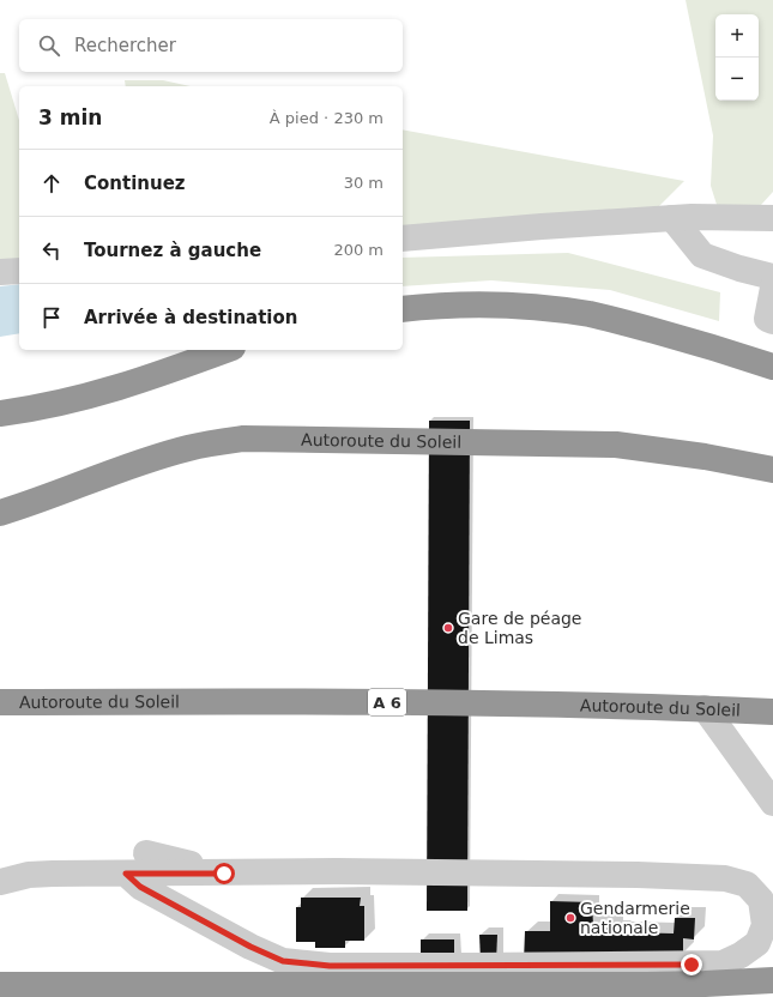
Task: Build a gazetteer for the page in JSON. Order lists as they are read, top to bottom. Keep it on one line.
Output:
{"streets":{"highway":["Autoroute du Soleil","A 6"]},"places":["Gare de péage de Limas","Gendarmerie nationale"],"page":{"map_buttons":["+","−"],"search":"Rechercher","heading":["3 min","À pied · 230 m"],"list":[["Continuez","30 m"],["Tournez à gauche","200 m"],"Arrivée à destination"]}}
